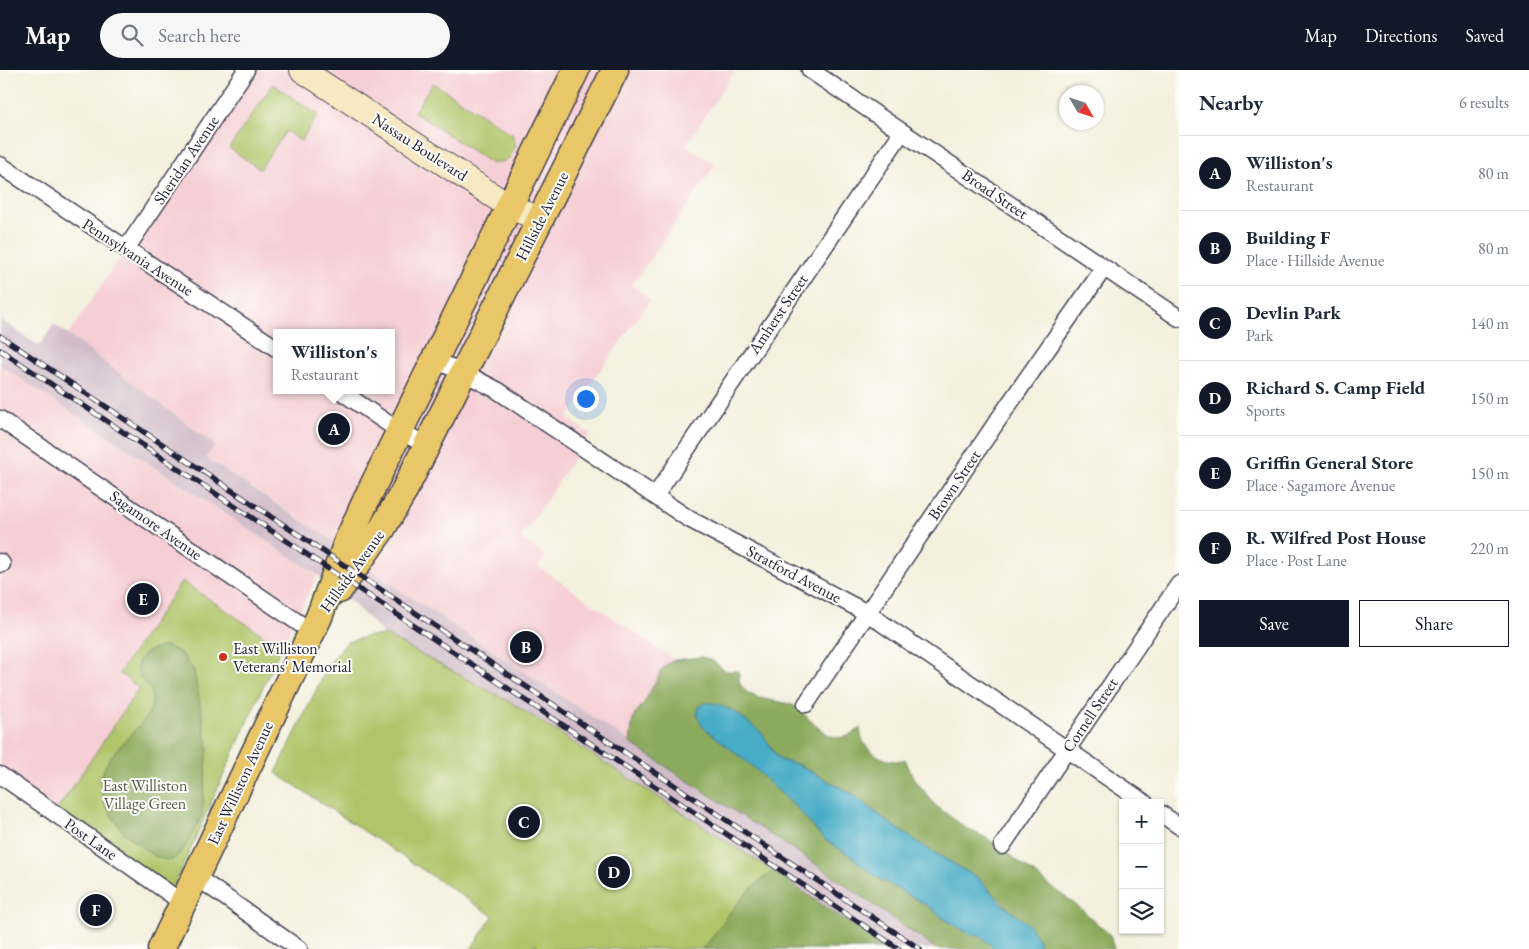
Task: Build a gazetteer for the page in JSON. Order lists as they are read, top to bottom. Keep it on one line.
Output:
{"streets":{"main road":["Hillside Avenue","East Williston Avenue"],"street":["Nassau Boulevard","Sheridan Avenue","Broad Street","Pennsylvania Avenue","Amherst Street","Brown Street","Sagamore Avenue","Stratford Avenue","Cornell Street","Post Lane"]},"crossings":[["Nassau Boulevard","Hillside Avenue"],["Sheridan Avenue","Pennsylvania Avenue"],["Broad Street","Amherst Street"],["Broad Street","Brown Street"],["Hillside Avenue","Sagamore Avenue"],["Hillside Avenue","Stratford Avenue"],["Hillside Avenue","East Williston Avenue"],["Amherst Street","Stratford Avenue"],["Brown Street","Stratford Avenue"],["Sagamore Avenue","East Williston Avenue"],["Stratford Avenue","Cornell Street"],["East Williston Avenue","Post Lane"]],"parks":["East Williston Village Green"],"places":["East Williston Veterans' Memorial"],"north":"bottom right","page":{"header":"Map","search":"Search here","nav":["Map","Directions","Saved"],"heading":["Nearby","6 results"],"list":[{"mark":"A","name":"Williston's","note":"Restaurant","value":"80 m"},{"mark":"B","name":"Building F","note":"Place · Hillside Avenue","value":"80 m"},{"mark":"C","name":"Devlin Park","note":"Park","value":"140 m"},{"mark":"D","name":"Richard S. Camp Field","note":"Sports","value":"150 m"},{"mark":"E","name":"Griffin General Store","note":"Place · Sagamore Avenue","value":"150 m"},{"mark":"F","name":"R. Wilfred Post House","note":"Place · Post Lane","value":"220 m"}],"popup":["Williston's","Restaurant"],"pins":["A","E","B","C","D","F"],"buttons":["Save","Share"],"map_buttons":["+","−"]}}
